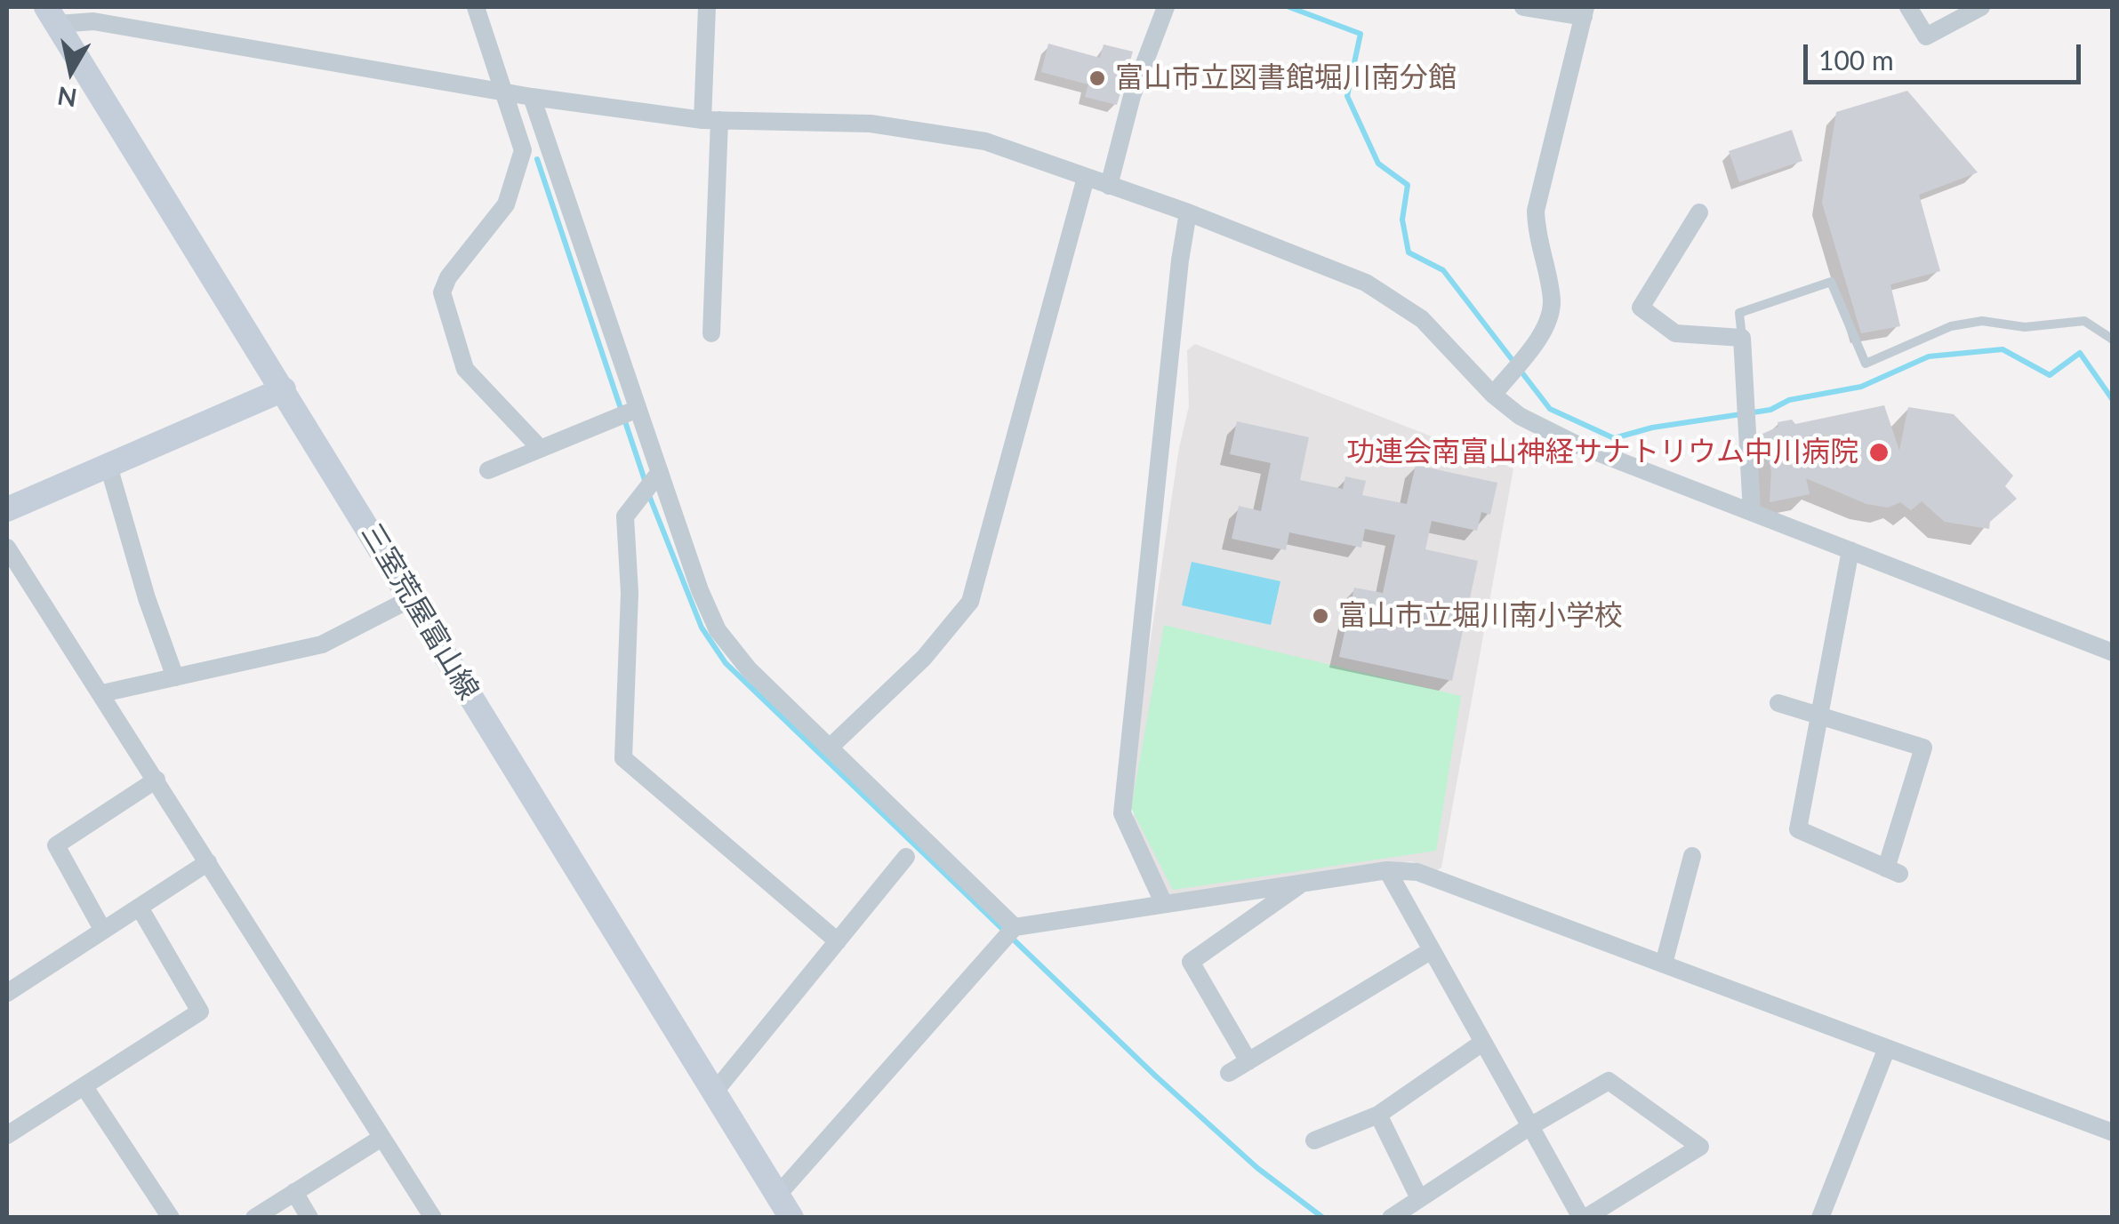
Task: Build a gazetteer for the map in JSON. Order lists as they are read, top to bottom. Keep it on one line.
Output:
{"streets":{"main road":["三室荒屋富山線"]},"places":["富山市立図書館堀川南分館","功連会南富山神経サナトリウム中川病院","富山市立堀川南小学校"],"scale_bar":"100 m","north":"bottom"}
